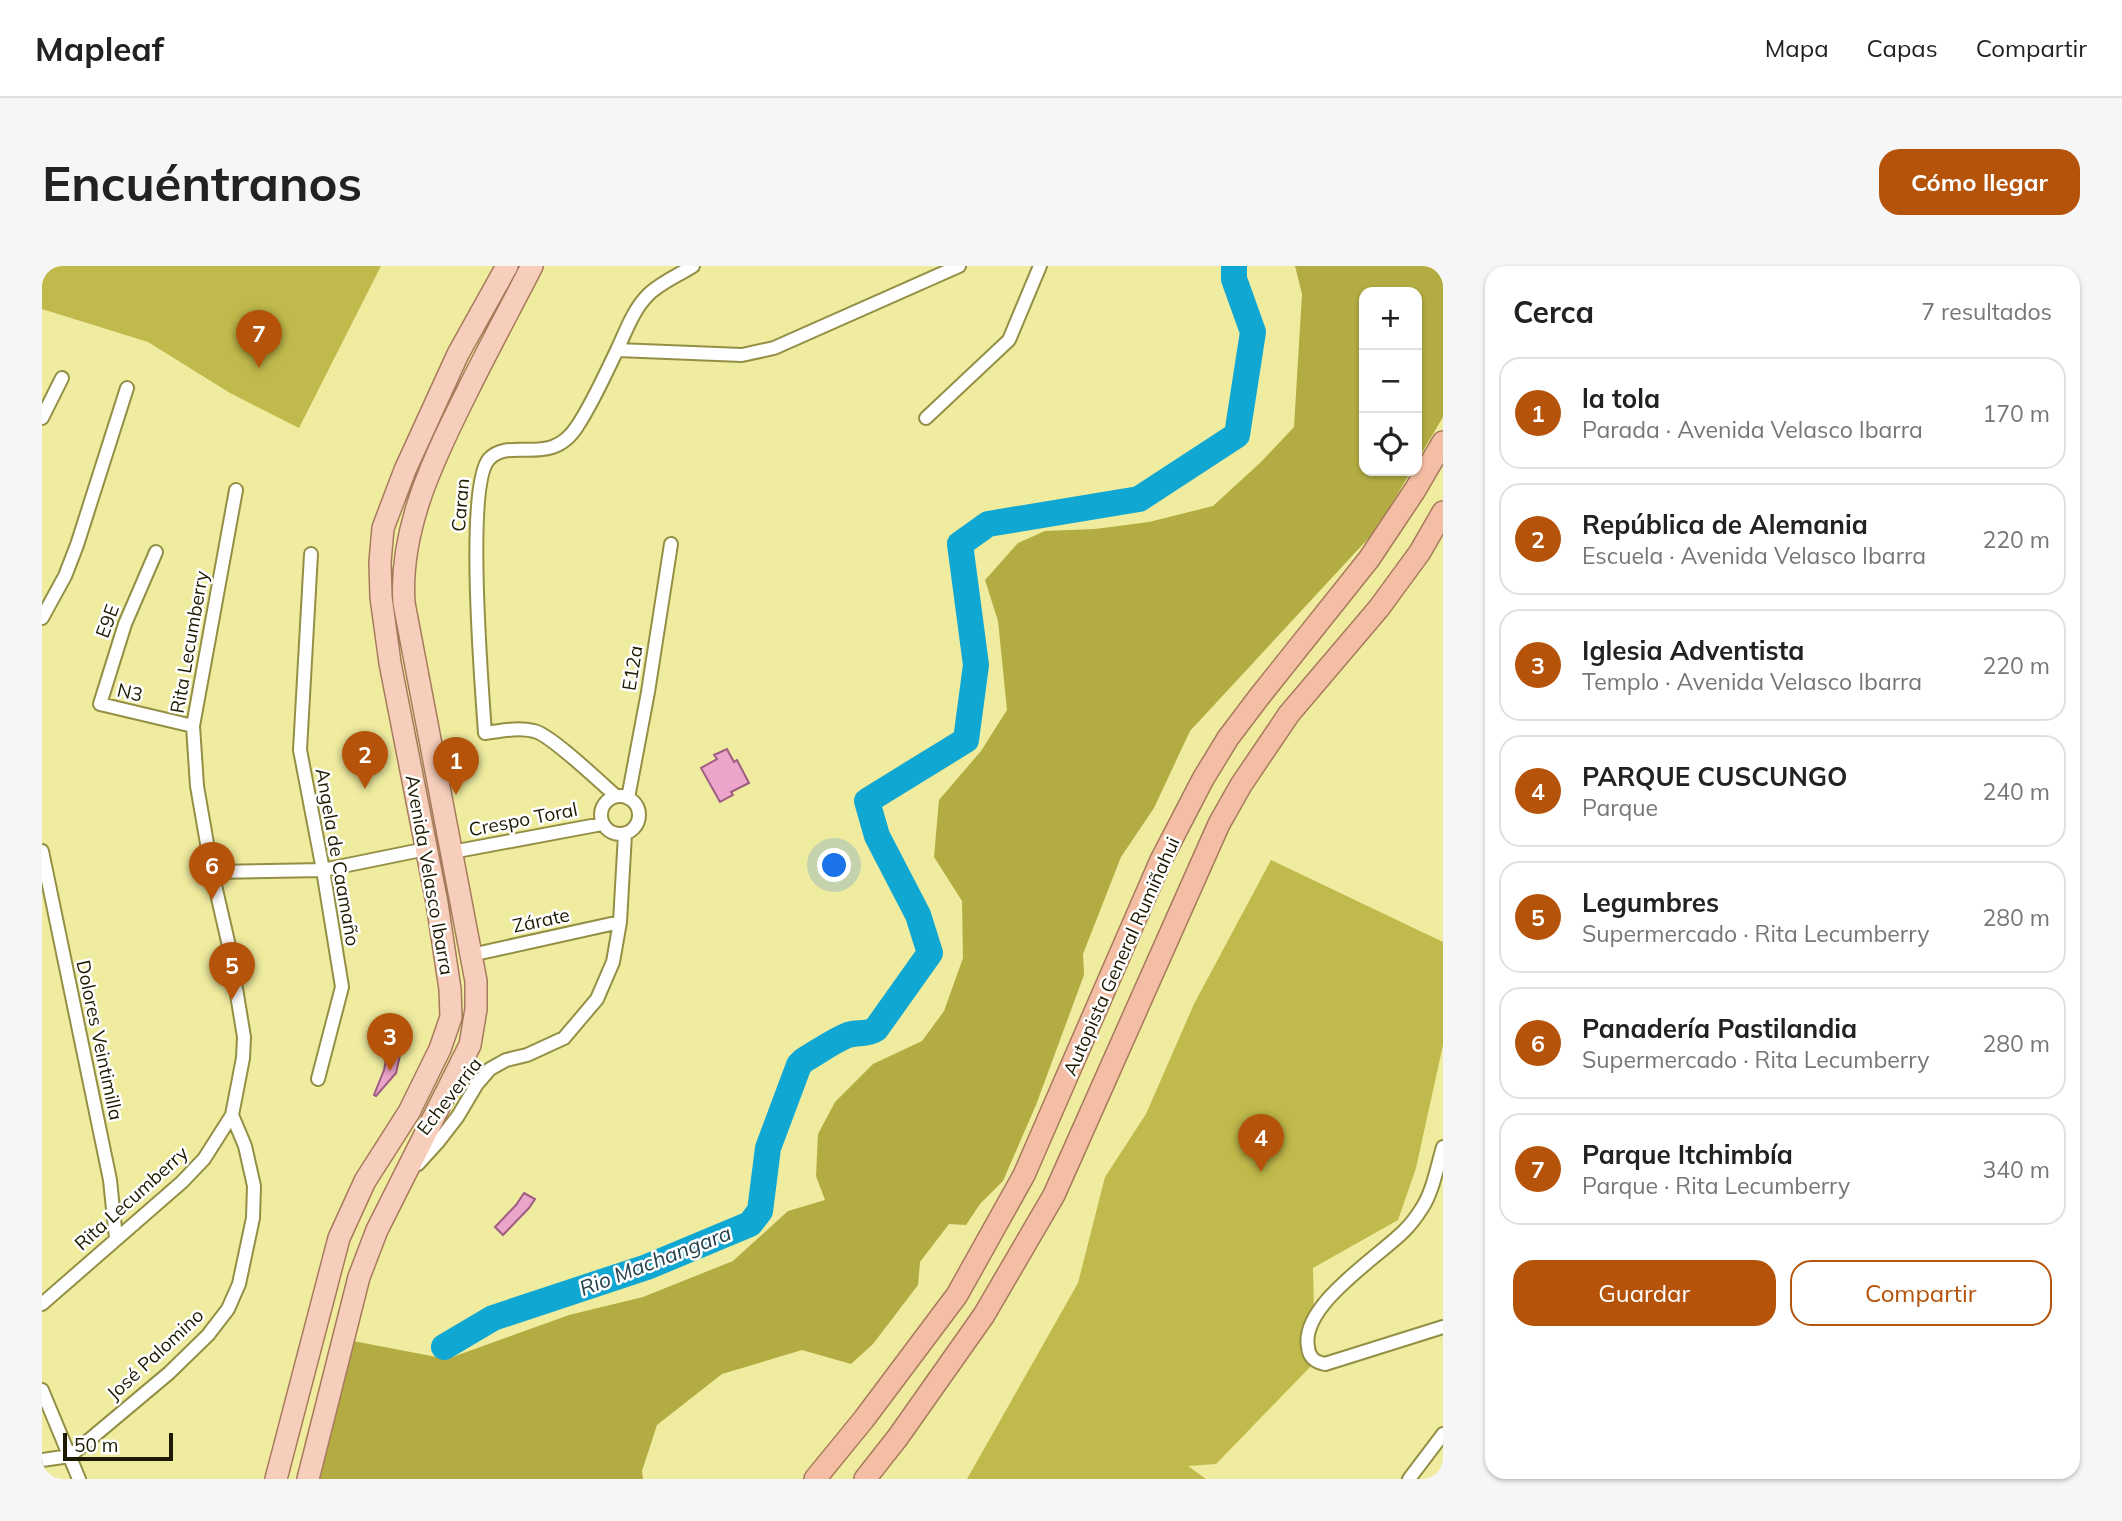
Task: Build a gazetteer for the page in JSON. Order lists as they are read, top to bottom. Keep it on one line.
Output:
{"streets":{"highway":["Autopista General Rumiñahui"],"main road":["Avenida Velasco Ibarra"],"street":["Caran","E9E","Rita Lecumberry","E12a","N3","Crespo Toral","Angela de Caamaño","Zárate","Dolores Veintimilla","Echeverria","José Palomino"]},"crossings":[["Caran","E12a"],["Caran","Crespo Toral"],["Caran","Echeverria"],["E9E","N3"],["Rita Lecumberry","N3"],["Rita Lecumberry","Dolores Veintimilla"],["Rita Lecumberry","José Palomino"],["E12a","Crespo Toral"],["E12a","Echeverria"],["Crespo Toral","Avenida Velasco Ibarra"],["Crespo Toral","Echeverria"],["Avenida Velasco Ibarra","Zárate"],["Avenida Velasco Ibarra","Echeverria"],["Zárate","Echeverria"]],"water":["Rio Machangara"],"scale_bar":"50 m","page":{"header":"Mapleaf","nav":["Mapa","Capas","Compartir"],"buttons":["Cómo llegar",["Guardar","Compartir"]],"title":"Encuéntranos","heading":["Cerca","7 resultados"],"map_buttons":["+","−"],"pins":["7","2","1","6","5","3","4"],"list":[{"mark":"1","name":"la tola","note":"Parada · Avenida Velasco Ibarra","value":"170 m"},{"mark":"2","name":"República de Alemania","note":"Escuela · Avenida Velasco Ibarra","value":"220 m"},{"mark":"3","name":"Iglesia Adventista","note":"Templo · Avenida Velasco Ibarra","value":"220 m"},{"mark":"4","name":"PARQUE CUSCUNGO","note":"Parque","value":"240 m"},{"mark":"5","name":"Legumbres","note":"Supermercado · Rita Lecumberry","value":"280 m"},{"mark":"6","name":"Panadería Pastilandia","note":"Supermercado · Rita Lecumberry","value":"280 m"},{"mark":"7","name":"Parque Itchimbía","note":"Parque · Rita Lecumberry","value":"340 m"}],"scale":"50 m"}}
